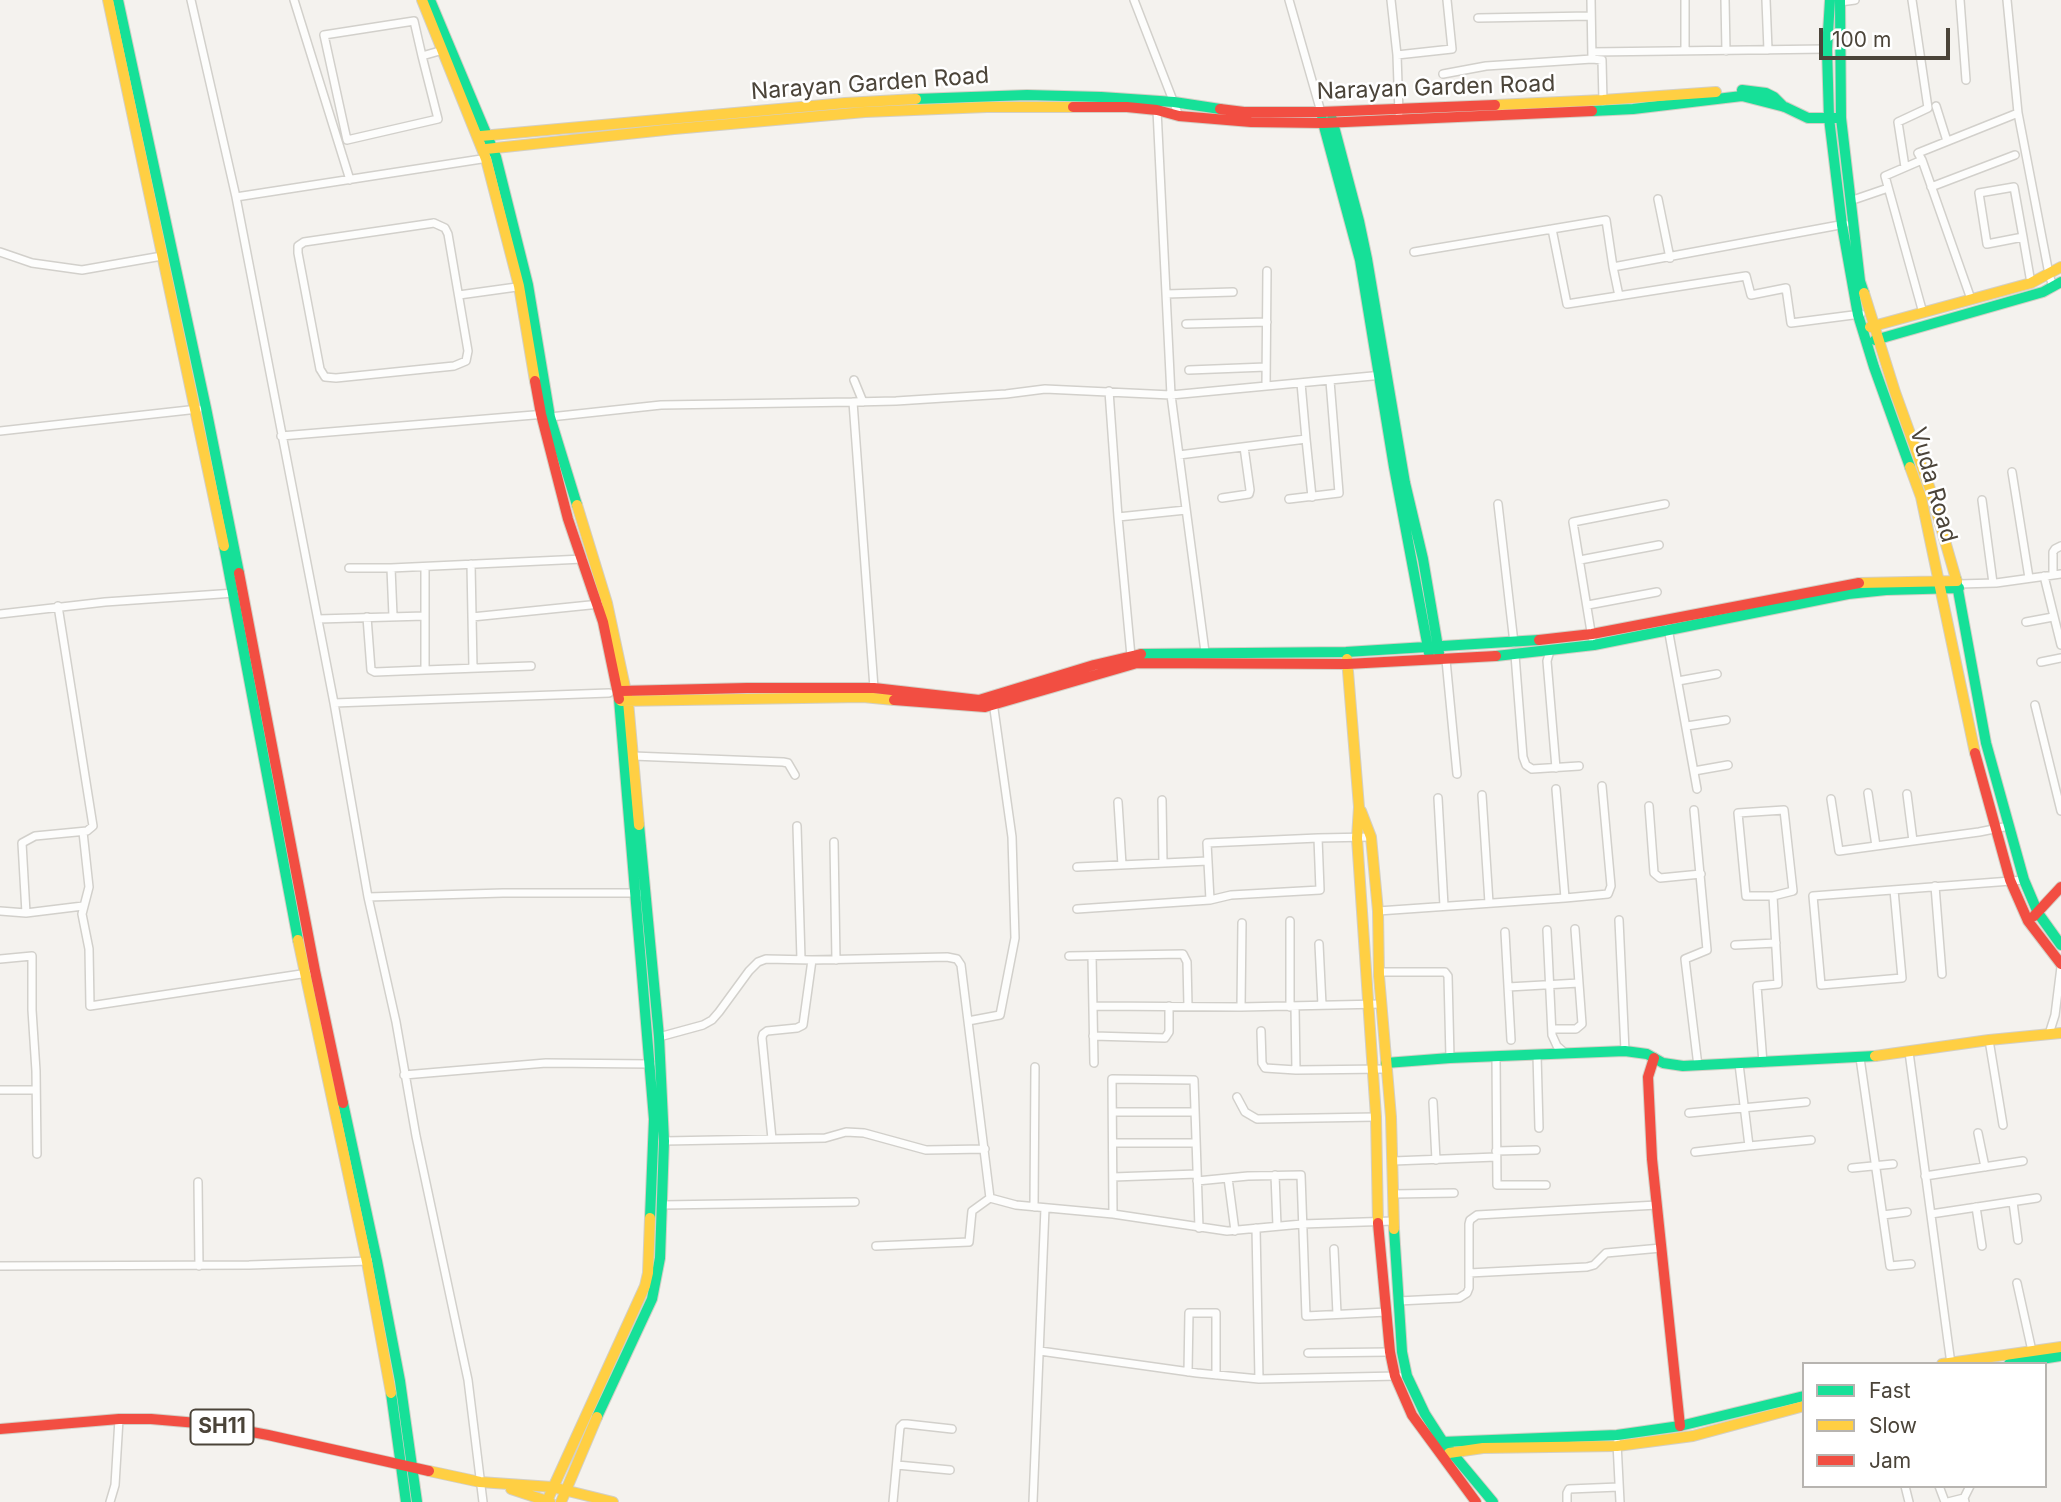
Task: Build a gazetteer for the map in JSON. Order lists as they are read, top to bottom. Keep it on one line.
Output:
{"streets":{"street":["Narayan Garden Road","Vuda Road","SH11"]},"crossings":[["Narayan Garden Road","Vuda Road"]],"legend":["Fast","Slow","Jam"],"scale_bar":"100 m"}
